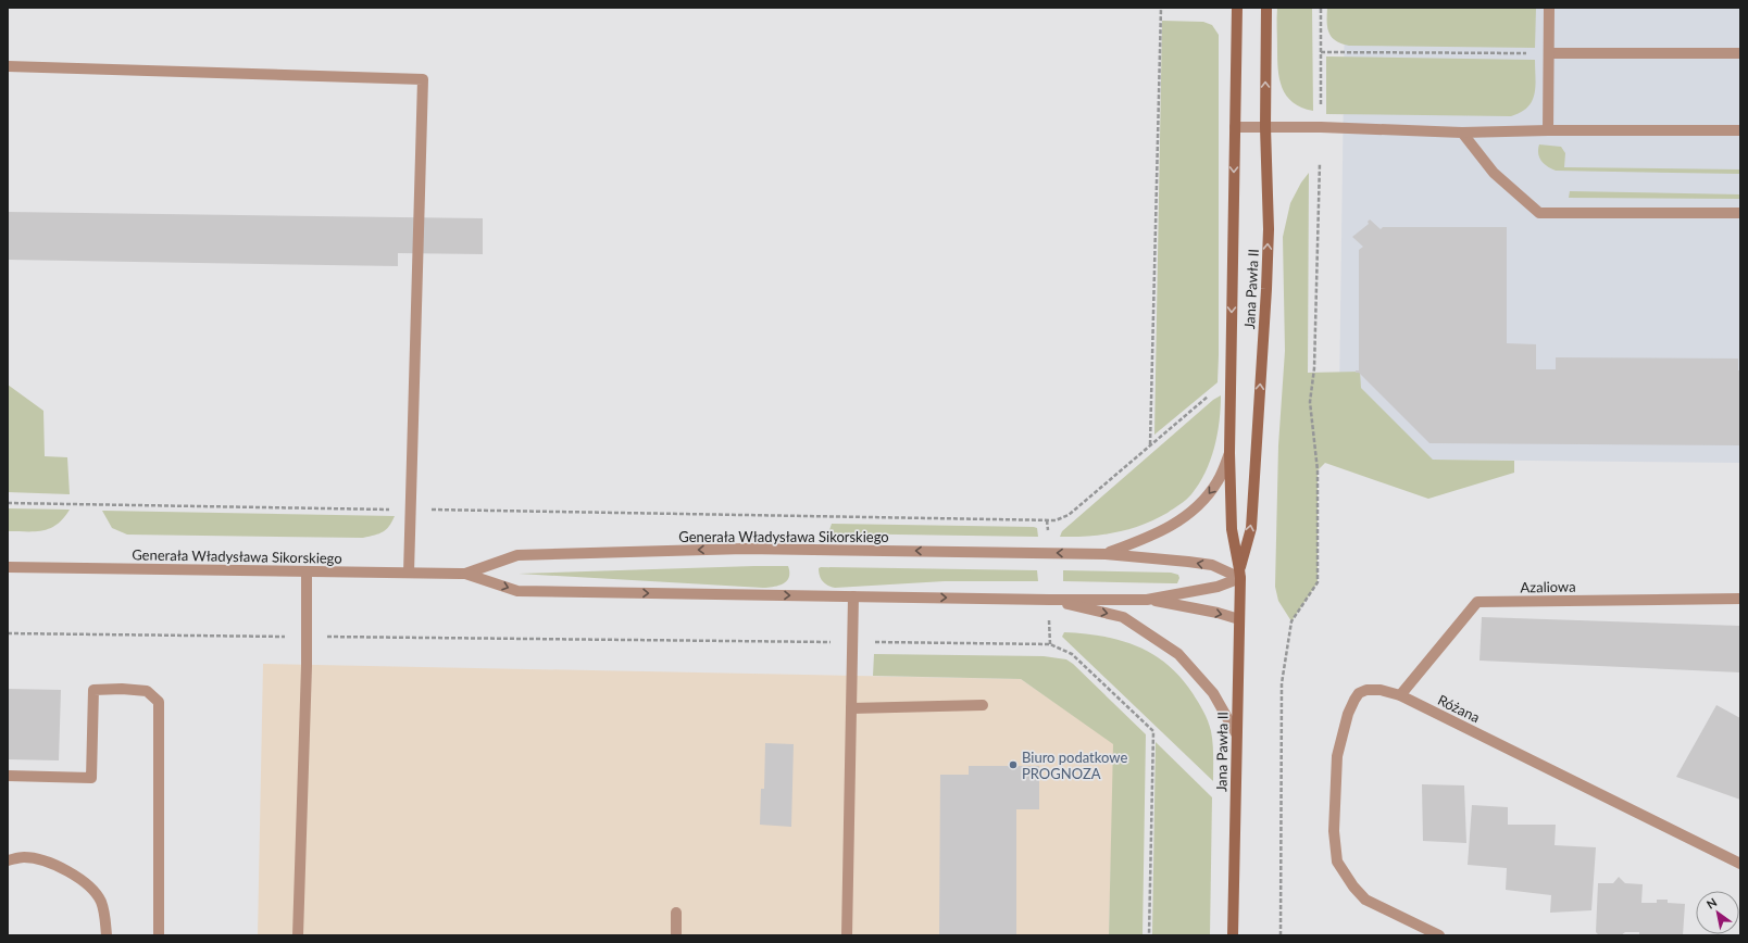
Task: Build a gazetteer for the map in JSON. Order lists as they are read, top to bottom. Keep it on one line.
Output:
{"streets":{"main road":["Jana Pawła II"],"street":["Generała Władysława Sikorskiego","Azaliowa","Różana"]},"crossings":[["Jana Pawła II","Generała Władysława Sikorskiego"],["Azaliowa","Różana"]],"places":["Biuro podatkowe PROGNOZA"],"north":"top left"}
